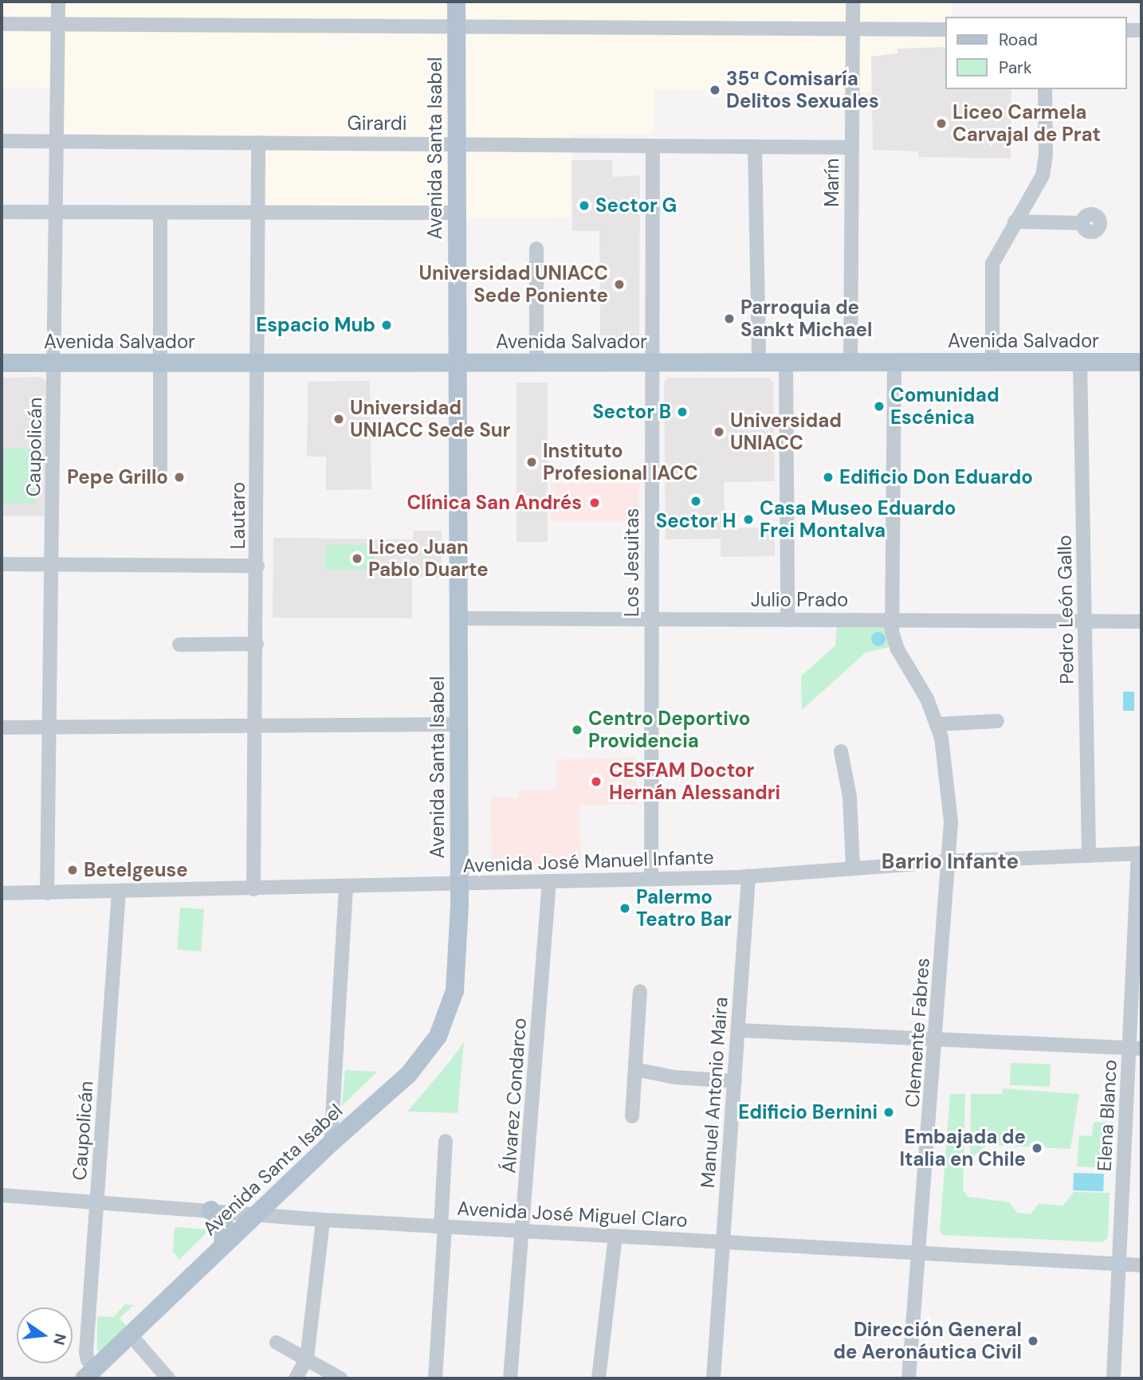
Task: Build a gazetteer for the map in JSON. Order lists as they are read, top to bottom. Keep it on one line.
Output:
{"streets":{"main road":["Avenida Santa Isabel","Avenida Salvador"],"street":["Girardi","Marín","Caupolicán","Lautaro","Los Jesuitas","Julio Prado","Pedro León Gallo","Avenida José Manuel Infante","Clemente Fabres","Manuel Antonio Maira","Álvarez Condarco","Elena Blanco","Avenida José Miguel Claro"]},"crossings":[["Girardi","Avenida Santa Isabel"],["Girardi","Marín"],["Girardi","Caupolicán"],["Girardi","Lautaro"],["Girardi","Los Jesuitas"],["Avenida Santa Isabel","Avenida Salvador"],["Avenida Santa Isabel","Caupolicán"],["Avenida Santa Isabel","Julio Prado"],["Avenida Santa Isabel","Avenida José Manuel Infante"],["Avenida Santa Isabel","Avenida José Miguel Claro"],["Marín","Avenida Salvador"],["Avenida Salvador","Caupolicán"],["Avenida Salvador","Lautaro"],["Avenida Salvador","Los Jesuitas"],["Avenida Salvador","Pedro León Gallo"],["Avenida Salvador","Clemente Fabres"],["Caupolicán","Avenida José Manuel Infante"],["Caupolicán","Avenida José Miguel Claro"],["Lautaro","Avenida José Manuel Infante"],["Los Jesuitas","Julio Prado"],["Los Jesuitas","Avenida José Manuel Infante"],["Julio Prado","Pedro León Gallo"],["Julio Prado","Clemente Fabres"],["Pedro León Gallo","Avenida José Manuel Infante"],["Avenida José Manuel Infante","Clemente Fabres"],["Avenida José Manuel Infante","Manuel Antonio Maira"],["Avenida José Manuel Infante","Álvarez Condarco"],["Avenida José Manuel Infante","Elena Blanco"],["Clemente Fabres","Avenida José Miguel Claro"],["Manuel Antonio Maira","Avenida José Miguel Claro"],["Álvarez Condarco","Avenida José Miguel Claro"],["Elena Blanco","Avenida José Miguel Claro"]],"districts":["Barrio Infante"],"places":["35ª Comisaría Delitos Sexuales","Liceo Carmela Carvajal de Prat","Sector G","Universidad UNIACC Sede Poniente","Parroquia de Sankt Michael","Espacio Mub","Comunidad Escénica","Sector B","Universidad UNIACC Sede Sur","Universidad UNIACC","Instituto Profesional IACC","Pepe Grillo","Edificio Don Eduardo","Sector H","Clínica San Andrés","Casa Museo Eduardo Frei Montalva","Liceo Juan Pablo Duarte","Centro Deportivo Providencia","CESFAM Doctor Hernán Alessandri","Betelgeuse","Palermo Teatro Bar","Edificio Bernini","Embajada de Italia en Chile","Dirección General de Aeronáutica Civil"],"legend":["Road","Park"],"north":"right"}
